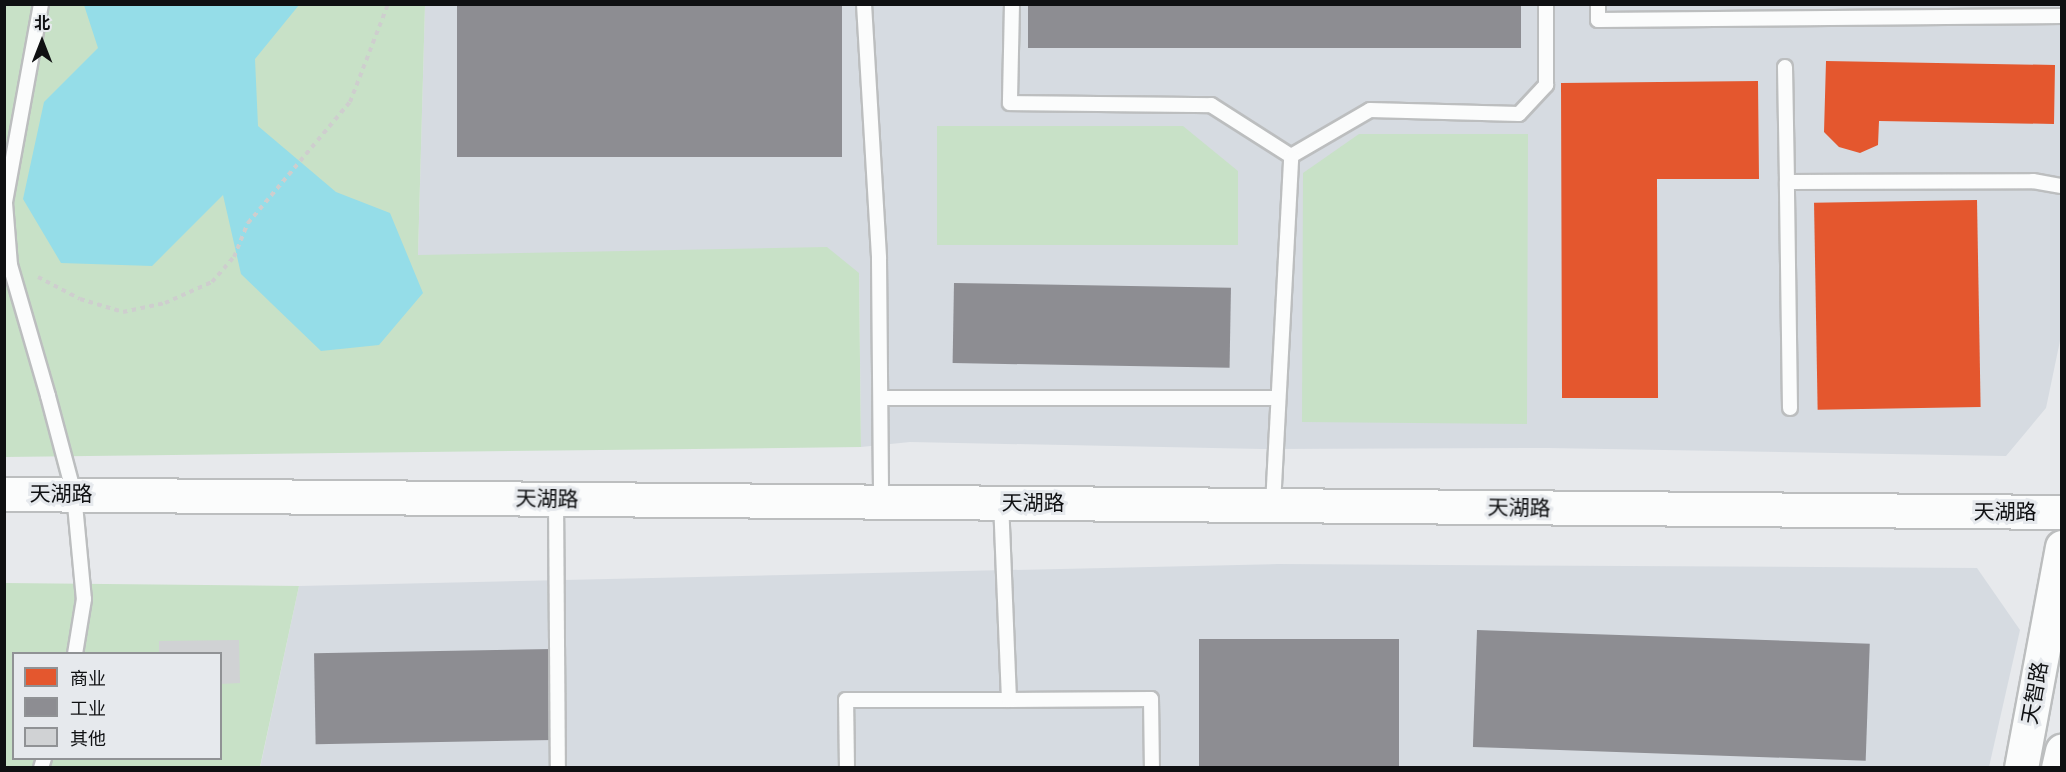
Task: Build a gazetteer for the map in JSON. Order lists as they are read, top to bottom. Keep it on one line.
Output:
{"streets":{"street":["天湖路","天智路"]},"legend":["商业","工业","其他"],"north":"top"}
